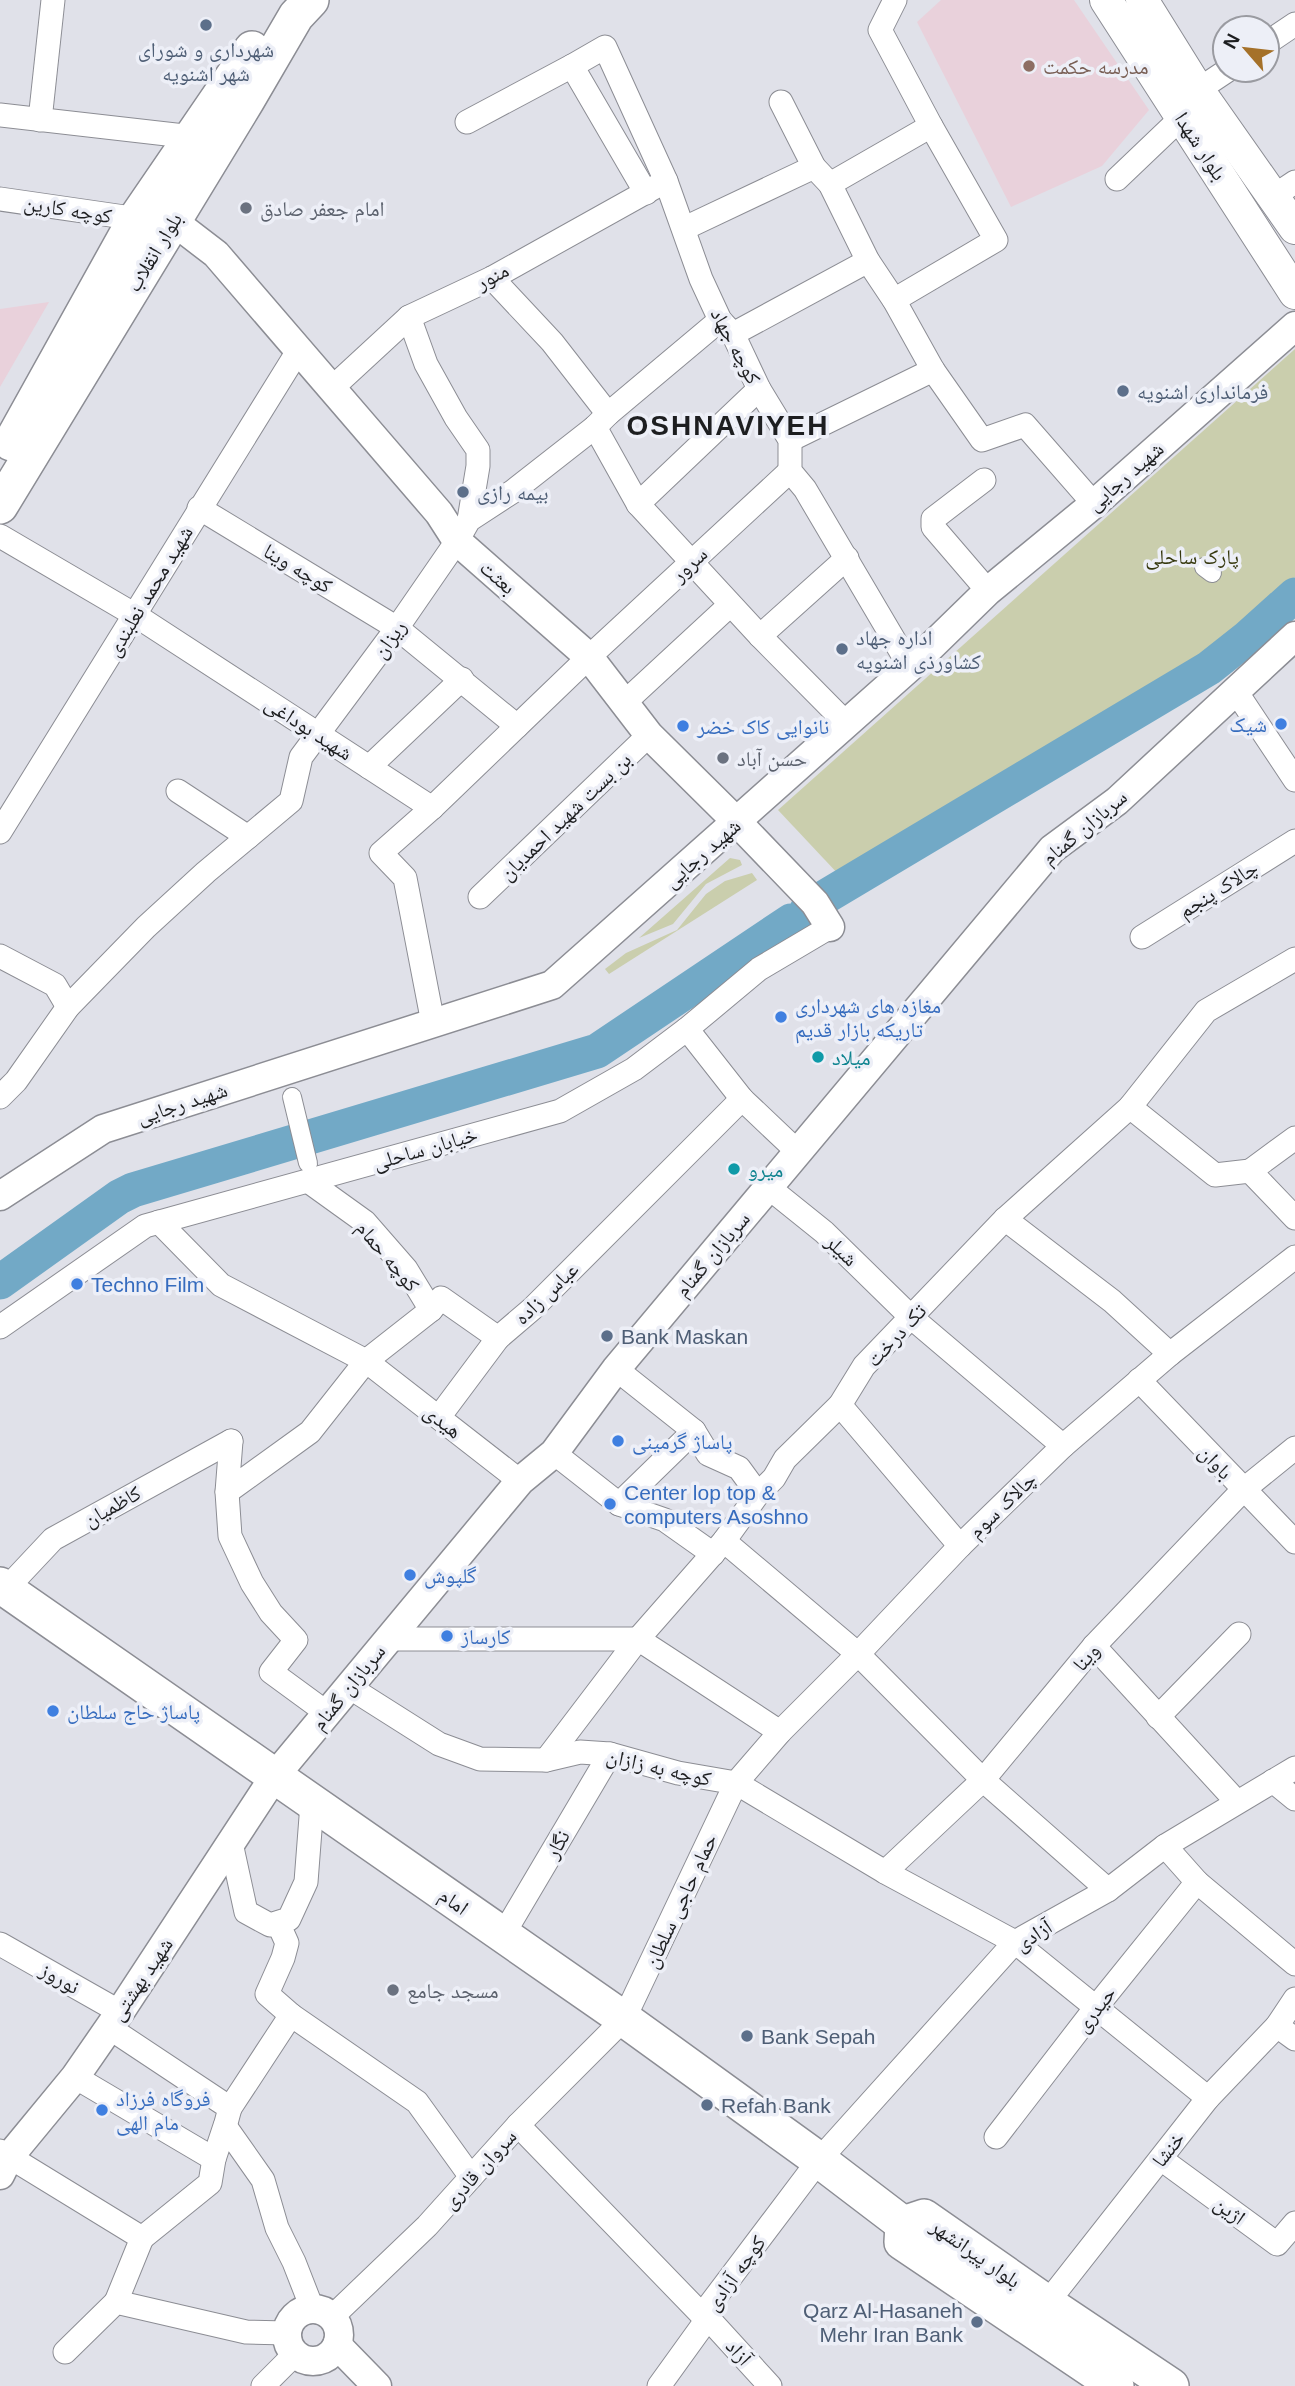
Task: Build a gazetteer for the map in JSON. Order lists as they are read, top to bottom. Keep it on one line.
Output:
{"streets":{"main road":["بلوار شهدا","بلوار انقلاب","امام","بلوار پیرانشهر"],"street":["کوچه کارین","منور","کوچه جهاد","شهید رجایی","سرور","کوچه وینا","بعثت","شهید محمد نعلبندی","ریزان","شهید بوداغی","بن بست شهید احمدیان","سربازان گمنام","چالاک پنجم","خیابان ساحلی","شیلر","کوچه حمام","عباس زاده","تک درخت","هیدی","باوان","چالاک سوم","کاظمیان","وینا","کوچه به زازان","نگار","حمام حاجی سلطان","آزادی","نوروز","شهید بهشتی","حیدری","خنشا","سروان قادری","اژین","کوچه آزادی","آزاد"]},"crossings":[["کوچه کارین","بلوار انقلاب"],["کوچه کارین","بعثت"],["بلوار انقلاب","بعثت"],["منور","کوچه جهاد"],["منور","بعثت"],["شهید رجایی","بعثت"],["سرور","بعثت"],["کوچه وینا","شهید محمد نعلبندی"],["کوچه وینا","ریزان"],["بعثت","شهید محمد نعلبندی"],["بعثت","ریزان"],["بعثت","بن بست شهید احمدیان"],["بعثت","خیابان ساحلی"],["شهید محمد نعلبندی","شهید بوداغی"],["ریزان","شهید بوداغی"],["سربازان گمنام","شیلر"],["سربازان گمنام","هیدی"],["سربازان گمنام","کوچه به زازان"],["سربازان گمنام","امام"],["سربازان گمنام","شهید بهشتی"],["خیابان ساحلی","کوچه حمام"],["شیلر","تک درخت"],["شیلر","چالاک سوم"],["کوچه حمام","عباس زاده"],["تک درخت","کوچه به زازان"],["باوان","چالاک سوم"],["باوان","وینا"],["چالاک سوم","کوچه به زازان"],["چالاک سوم","حمام حاجی سلطان"],["کاظمیان","امام"],["کوچه به زازان","نگار"],["کوچه به زازان","حمام حاجی سلطان"],["نگار","امام"],["امام","حمام حاجی سلطان"],["امام","آزادی"],["امام","شهید بهشتی"],["امام","سروان قادری"],["امام","بلوار پیرانشهر"],["امام","کوچه آزادی"],["حمام حاجی سلطان","سروان قادری"],["آزادی","کوچه آزادی"],["نوروز","شهید بهشتی"],["خنشا","اژین"],["خنشا","بلوار پیرانشهر"],["سروان قادری","آزاد"],["کوچه آزادی","آزاد"]],"districts":["OSHNAVIYEH"],"parks":["پارک ساحلی"],"places":["شهرداری و شورای شهر اشنویه","مدرسه حکمت","امام جعفر صادق","فرمانداری اشنویه","بیمه رازی","اداره جهاد کشاورذی اشنویه","شیک","نانوایی کاک خضر","حسن آباد","مغازه های شهرداری تاریکه بازار قدیم","میلاد","میرو","Techno Film","Bank Maskan","پاساژ گرمینی","Center lop top & computers Asoshno","گلپوش","کارساز","پاساژ حاج سلطان","مسجد جامع","Bank Sepah","Refah Bank","فروگاه فرزاد مام الهی","Qarz Al-Hasaneh Mehr Iran Bank"],"north":"top left"}
